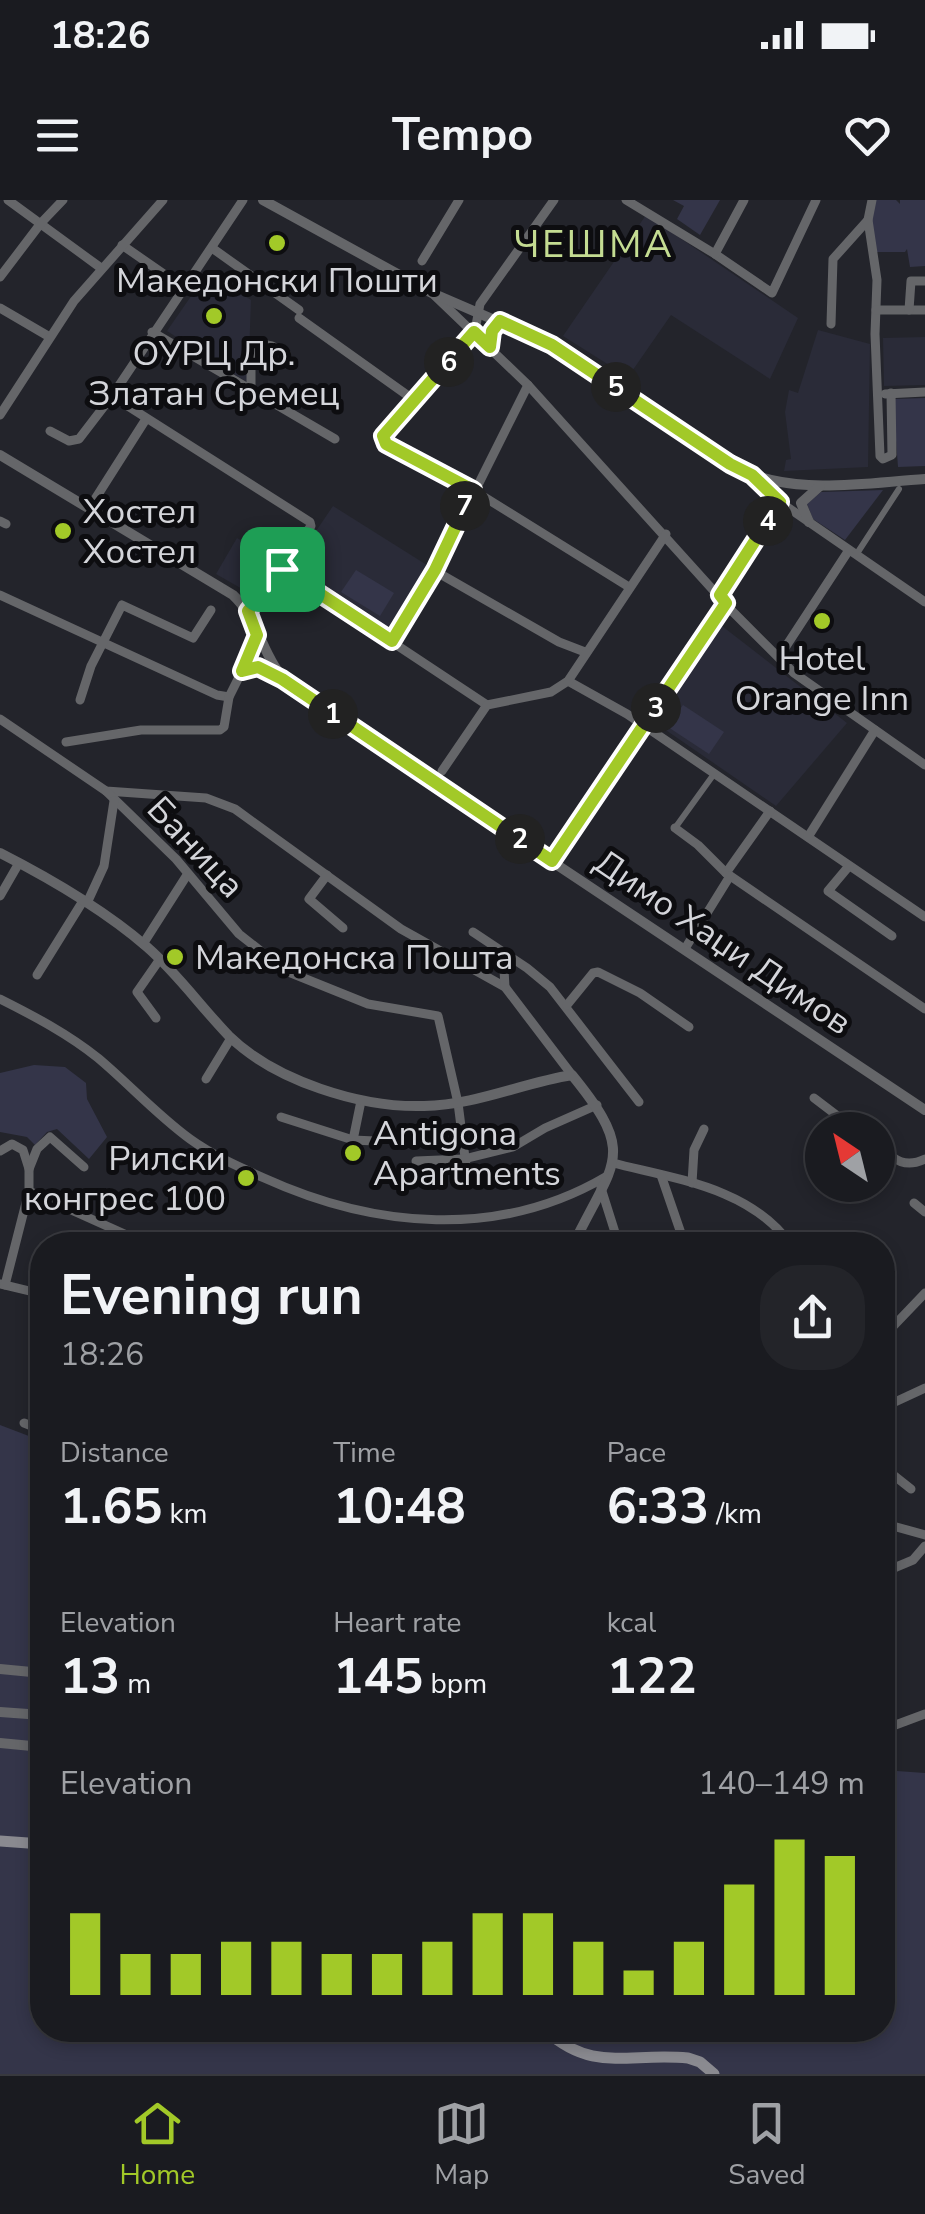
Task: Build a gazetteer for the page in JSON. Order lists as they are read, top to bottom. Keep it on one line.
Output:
{"streets":{"street":["Баница","Димо Хаџи Димов"]},"districts":["ЧЕШМА"],"places":["Македонски Пошти","ОУРЦ Др. Златан Сремец","Хостел Хостел","Hotel Orange Inn","Македонска Пошта","Antigona Apartments","Рилски конгрес 100"],"north":"top left","page":{"status":"18:26","header":"Tempo","pins":["6","5","7","4","3","1","2"],"heading":["Evening run","18:26"],"stats":[["Distance","1.65 km"],["Time","10:48"],["Pace","6:33 /km"],["Elevation","13 m"],["Heart rate","145 bpm"],["kcal","122"]],"chart":["Elevation","140–149 m"],"tabs":["Home","Map","Saved"]}}
